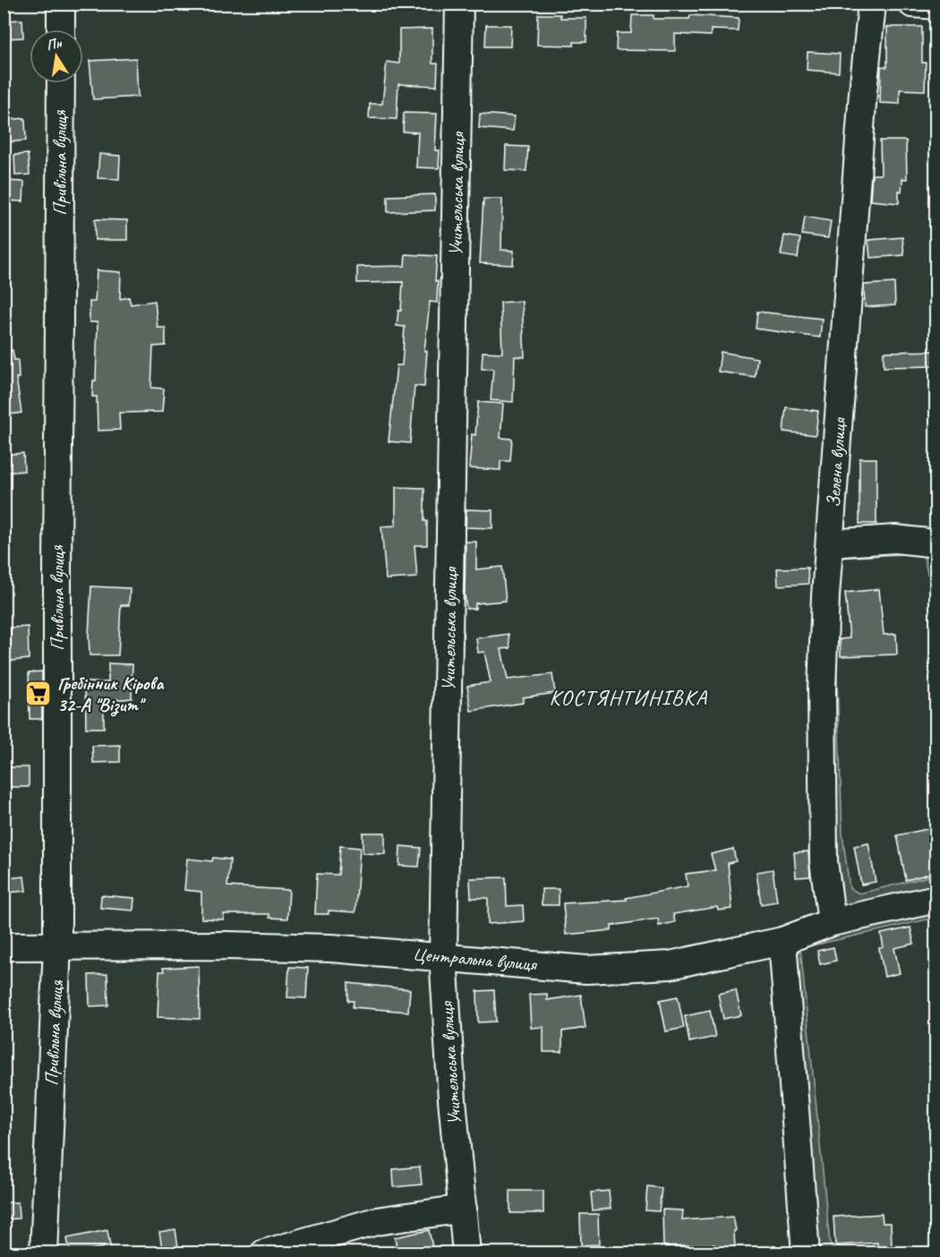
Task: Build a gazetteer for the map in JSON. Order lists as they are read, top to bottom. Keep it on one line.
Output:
{"streets":{"street":["Привільна вулиця","Учительська вулиця","Зелена вулиця","Центральна вулиця"]},"crossings":[["Привільна вулиця","Центральна вулиця"],["Учительська вулиця","Центральна вулиця"],["Зелена вулиця","Центральна вулиця"]],"districts":["КОСТЯНТИНІВКА"],"places":{"supermarket":["Гребінник Кірова 32-А \"Візит\""]},"north":"top"}
